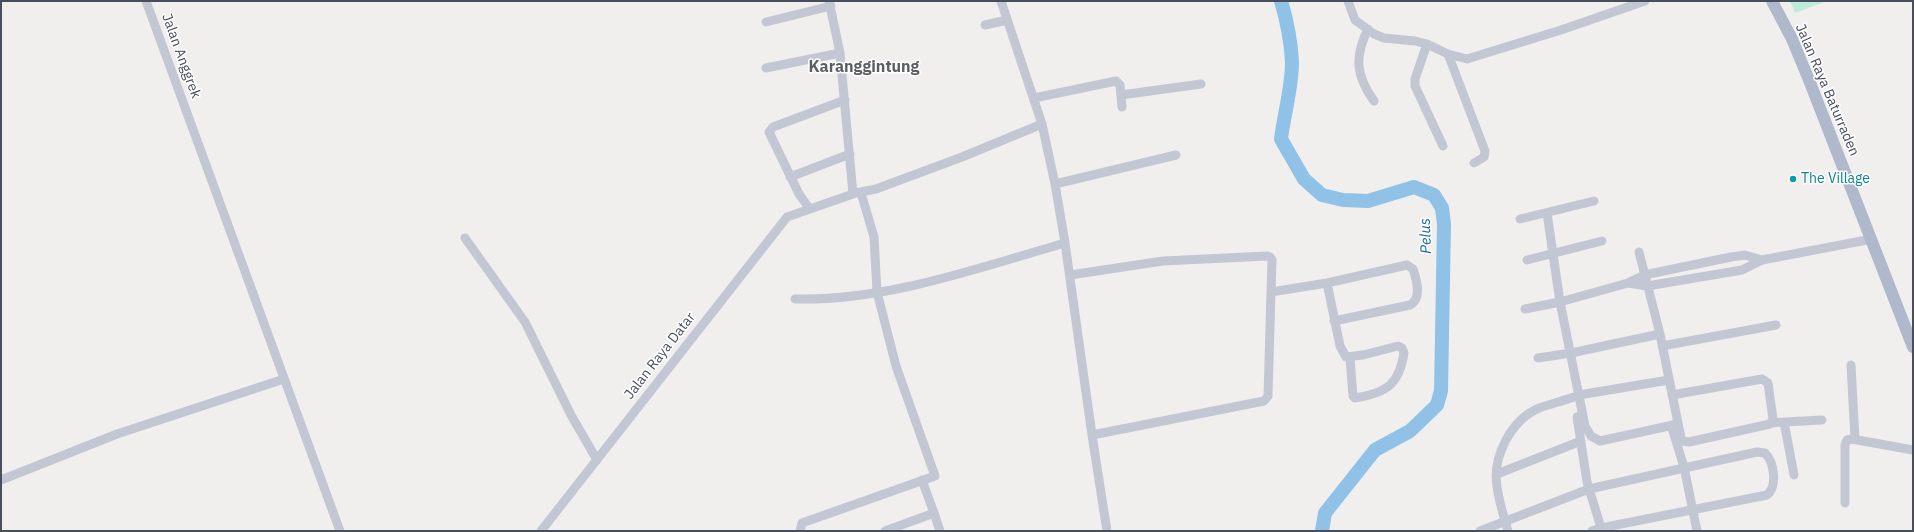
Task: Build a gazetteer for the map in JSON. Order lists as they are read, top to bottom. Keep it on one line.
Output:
{"streets":{"main road":["Jalan Raya Baturraden"],"street":["Jalan Anggrek","Jalan Raya Datar"]},"districts":["Karanggintung"],"water":["Pelus"],"places":["The Village"]}
